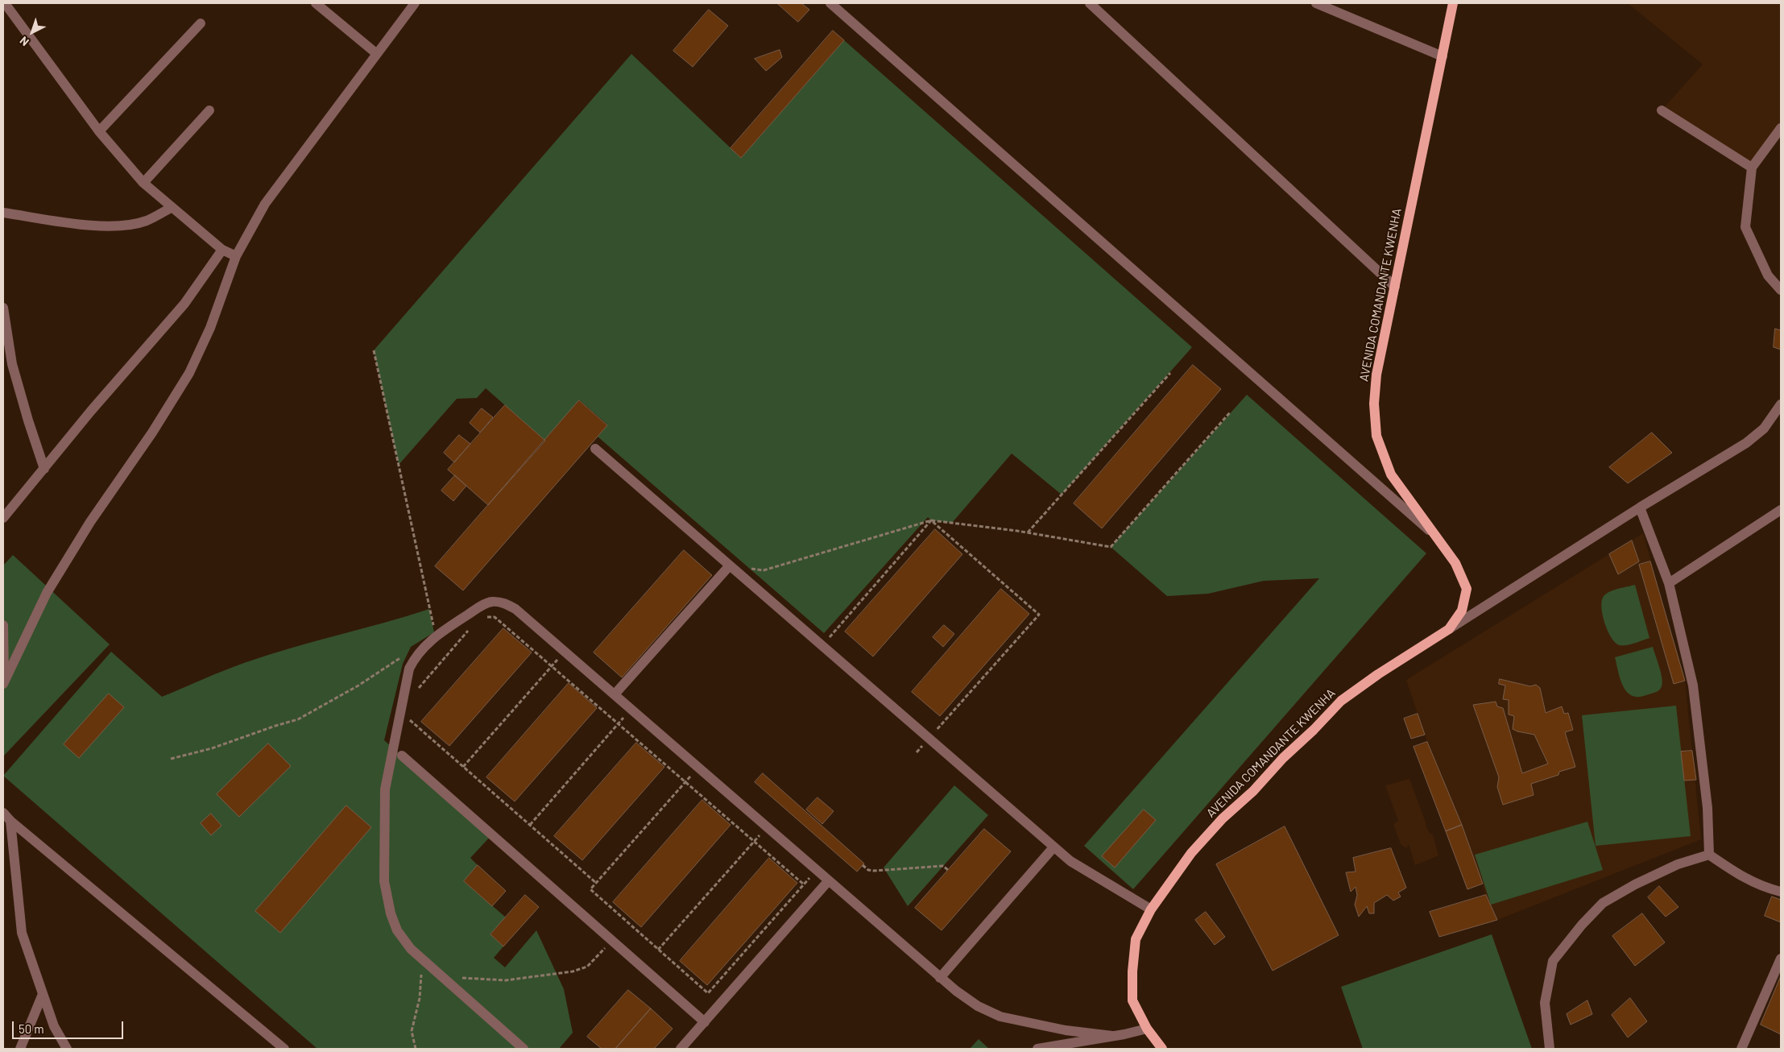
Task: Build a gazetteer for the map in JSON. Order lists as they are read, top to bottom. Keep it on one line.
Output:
{"streets":{"main road":["AVENIDA COMANDANTE KWENHA"]},"scale_bar":"50 m","north":"bottom left"}
